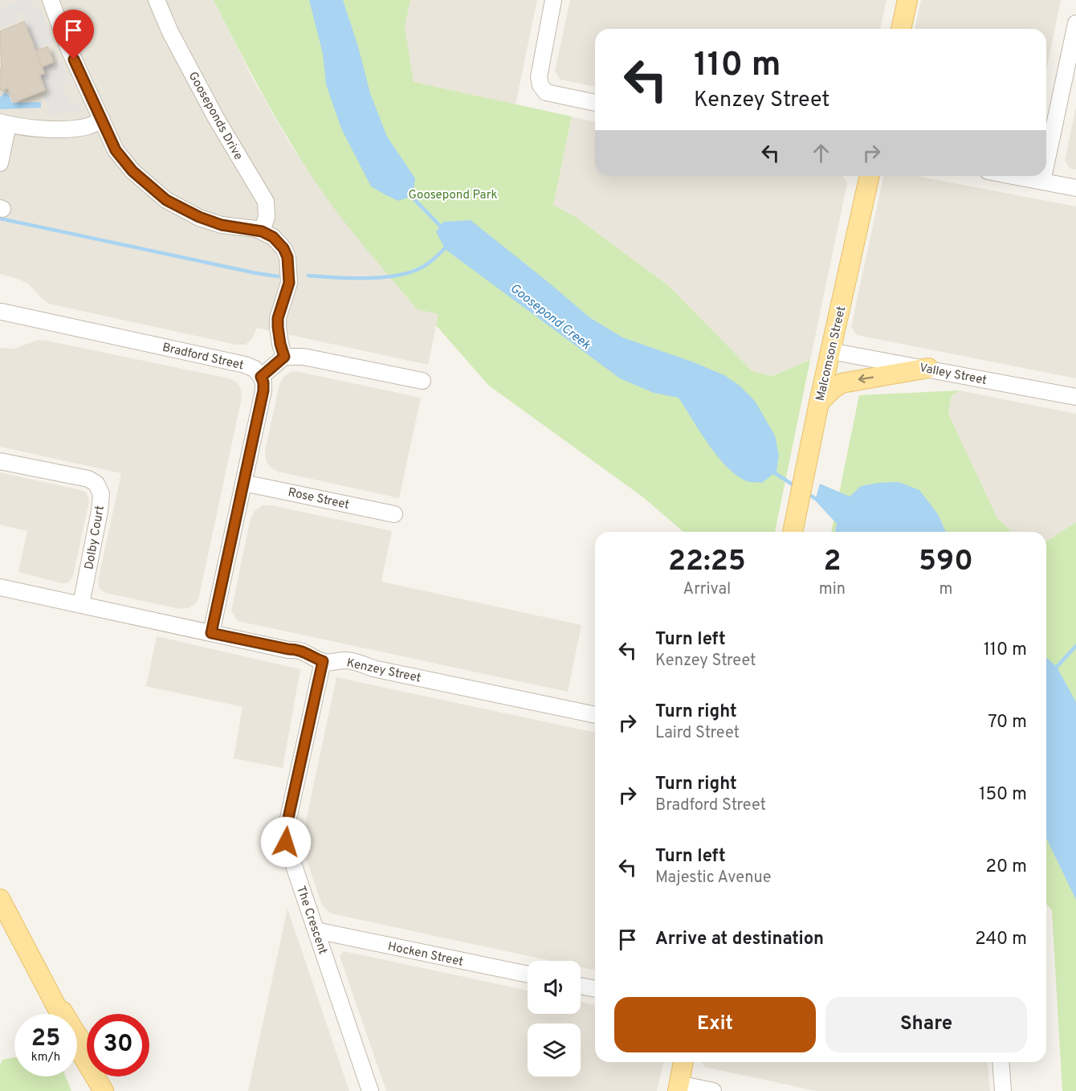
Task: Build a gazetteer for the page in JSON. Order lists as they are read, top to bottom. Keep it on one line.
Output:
{"streets":{"main road":["Malcomson Street"],"street":["Gooseponds Drive","Bradford Street","Valley Street","Rose Street","Dolby Court","Kenzey Street","The Crescent","Hocken Street"]},"crossings":[["Malcomson Street","Valley Street"],["Dolby Court","Kenzey Street"],["Kenzey Street","The Crescent"],["The Crescent","Hocken Street"]],"water":["Goosepond Creek"],"parks":["Goosepond Park"],"page":{"turn":["110 m","Kenzey Street"],"eta":["22:25","Arrival","2","min","590","m"],"list":[{"name":"Turn left","note":"Kenzey Street","value":"110 m"},{"name":"Turn right","note":"Laird Street","value":"70 m"},{"name":"Turn right","note":"Bradford Street","value":"150 m"},{"name":"Turn left","note":"Majestic Avenue","value":"20 m"},{"name":"Arrive at destination","value":"240 m"}],"buttons":["Exit","Share"],"speed":"25 km/h","limit":"30"}}
